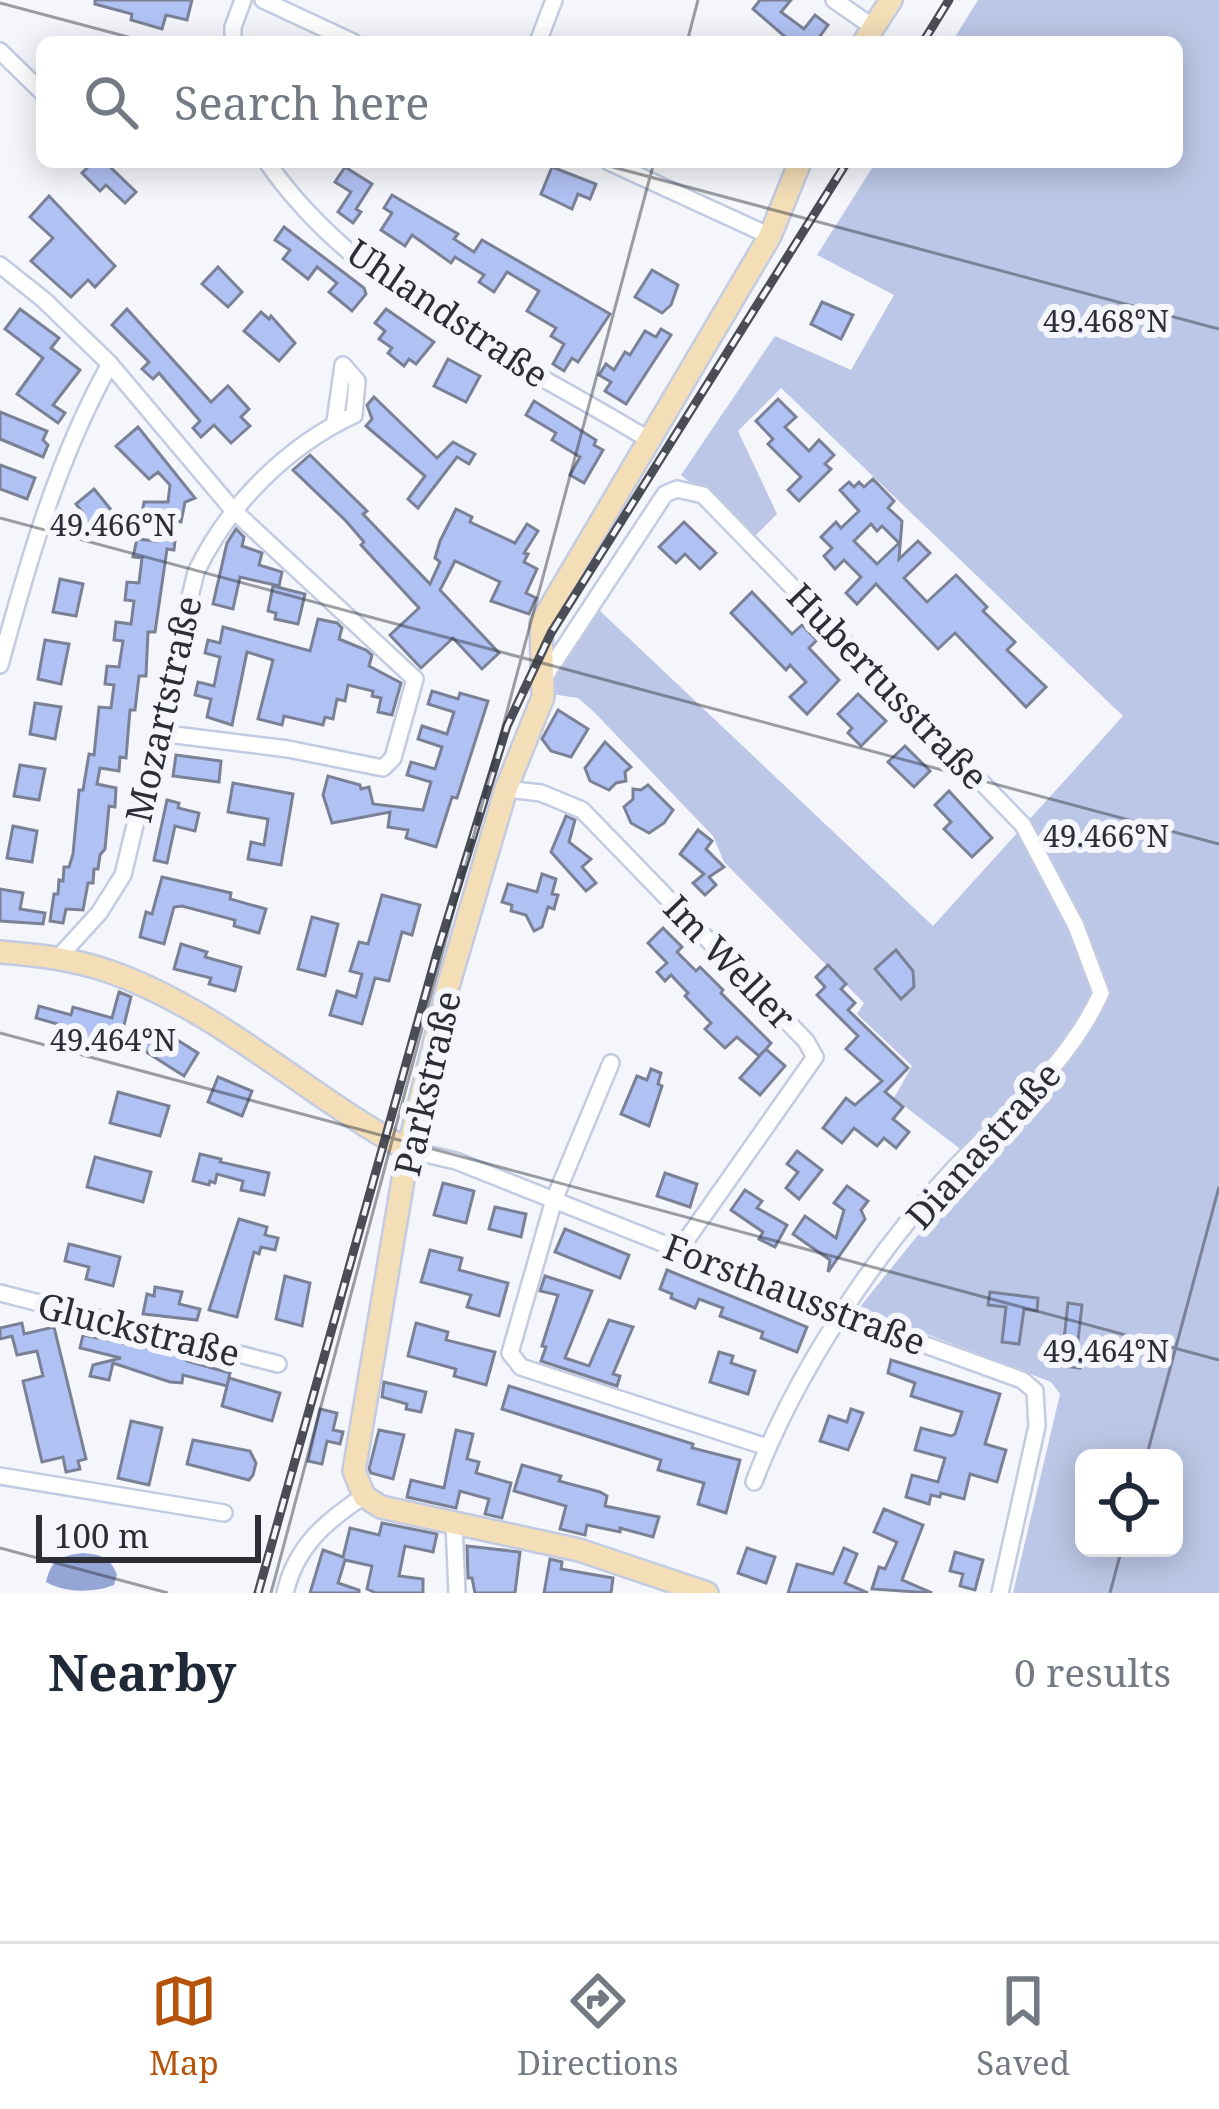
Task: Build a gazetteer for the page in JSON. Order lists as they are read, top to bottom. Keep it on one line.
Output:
{"streets":{"street":["Uhlandstraße","Hubertusstraße","Mozartstraße","Im Weller","Parkstraße","Dianastraße","Forsthausstraße","Gluckstraße"]},"crossings":[["Uhlandstraße","Parkstraße"],["Hubertusstraße","Parkstraße"],["Hubertusstraße","Dianastraße"],["Mozartstraße","Forsthausstraße"],["Im Weller","Parkstraße"],["Im Weller","Forsthausstraße"],["Parkstraße","Forsthausstraße"],["Dianastraße","Forsthausstraße"]],"scale_bar":"100 m","page":{"search":"Search here","scale":"100 m","heading":["Nearby","0 results"],"nav":["Map","Directions","Saved"]},"coordinates":["49.468°N","49.466°N","49.464°N"]}
